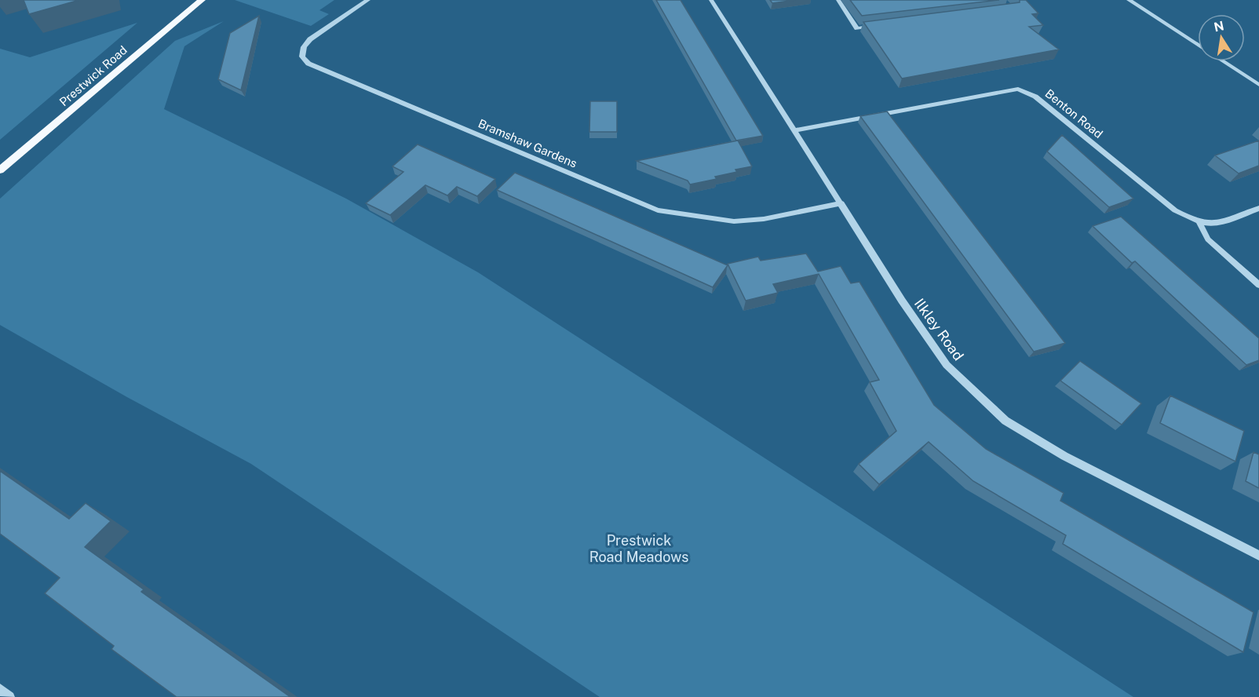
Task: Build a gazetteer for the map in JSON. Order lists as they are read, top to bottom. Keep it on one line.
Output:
{"streets":{"main road":["Prestwick Road"],"street":["Benton Road","Bramshaw Gardens","Ilkley Road"]},"crossings":[["Benton Road","Ilkley Road"],["Bramshaw Gardens","Ilkley Road"]],"parks":["Prestwick Road Meadows"],"north":"top"}
